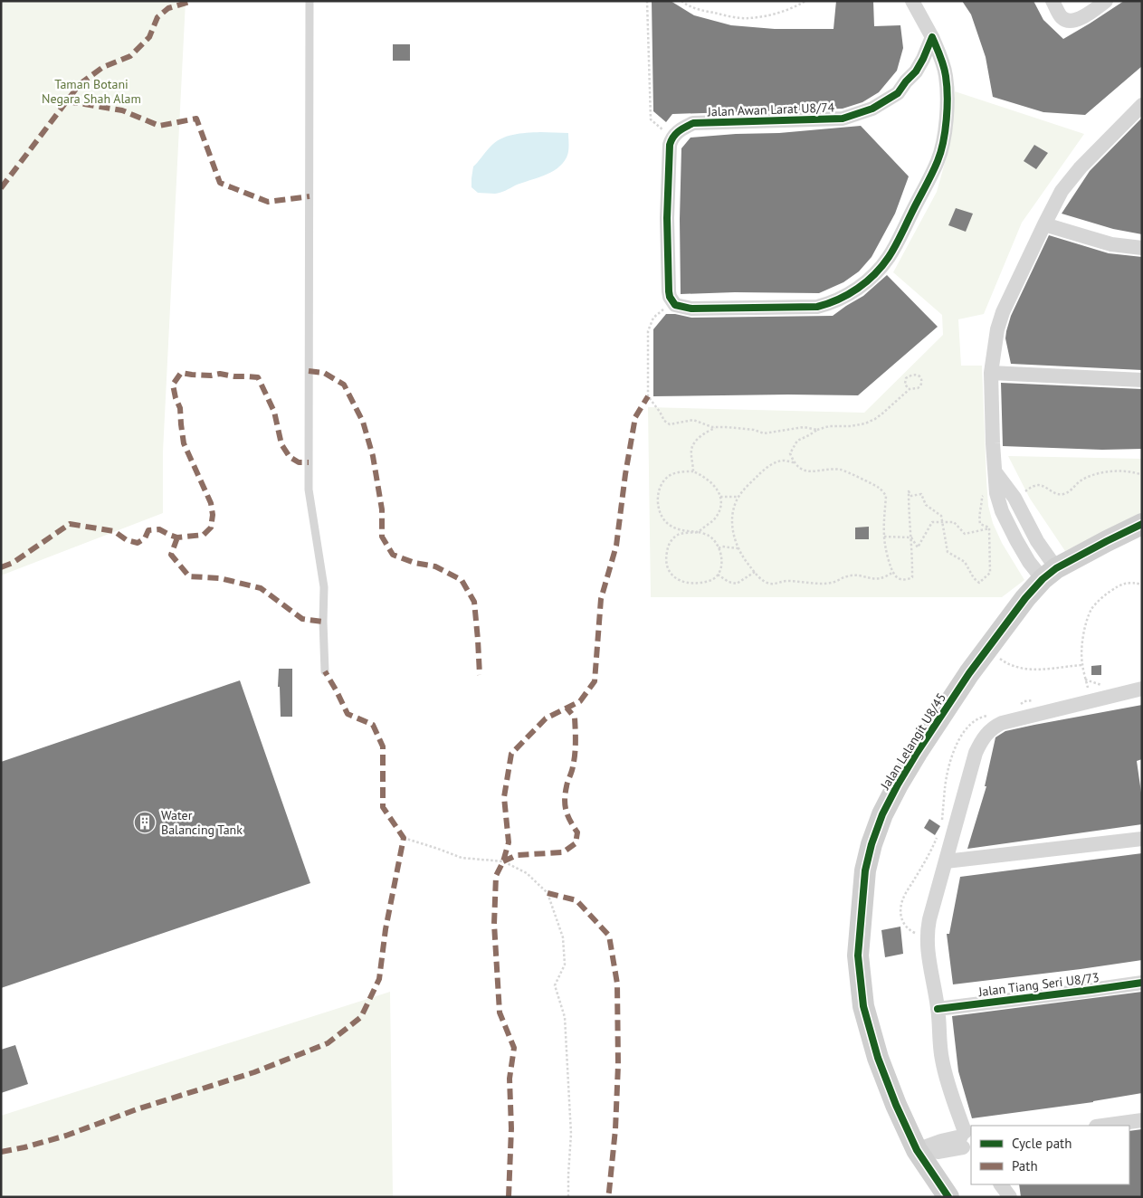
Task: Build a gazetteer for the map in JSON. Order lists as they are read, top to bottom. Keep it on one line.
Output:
{"streets":{"street":["Jalan Awan Larat U8/74","Jalan Lelangit U8/45","Jalan Tiang Seri U8/73"]},"parks":["Taman Botani Negara Shah Alam"],"places":{"building":["Water Balancing Tank"]},"legend":["Cycle path","Path"]}
